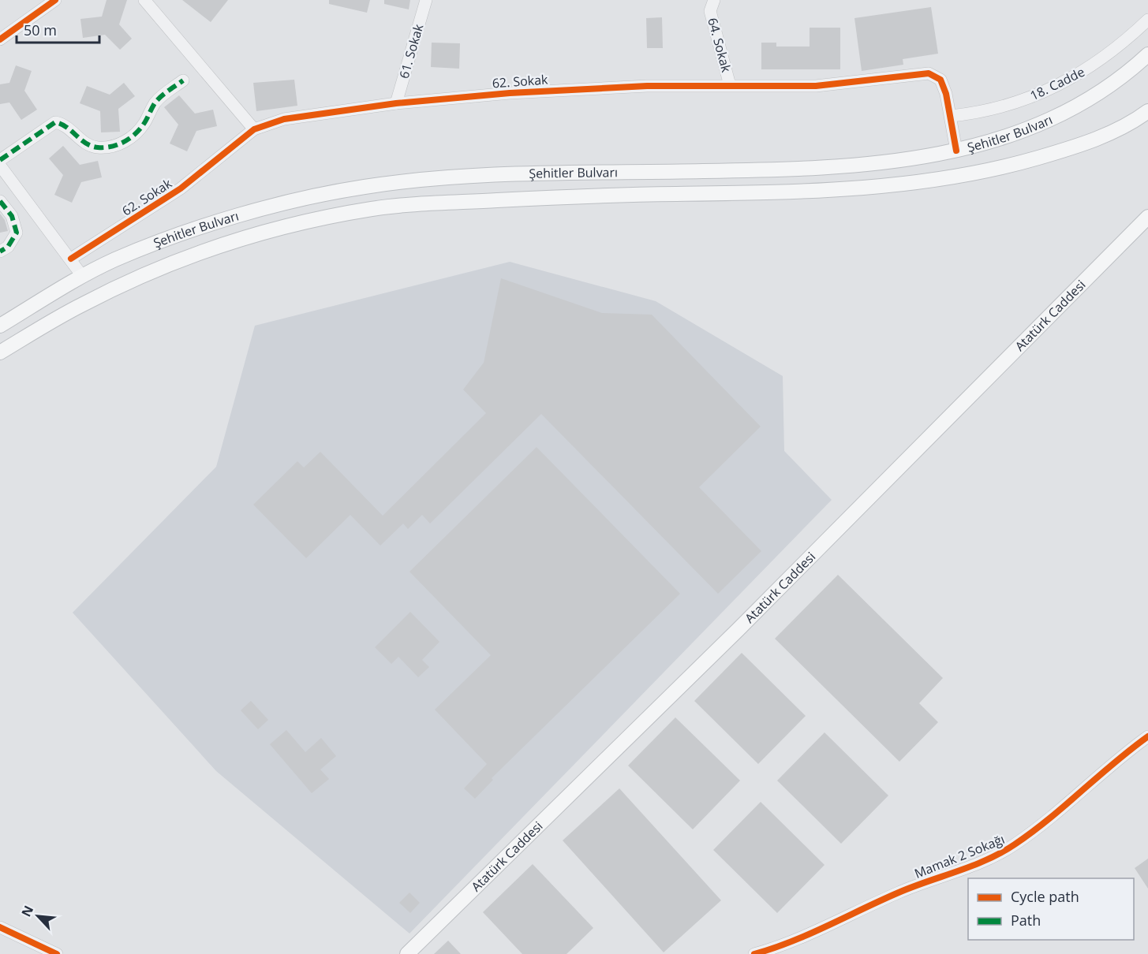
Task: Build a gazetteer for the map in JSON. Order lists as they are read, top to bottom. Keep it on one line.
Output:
{"streets":{"main road":["Şehitler Bulvarı","Atatürk Caddesi"],"street":["64. Sokak","61. Sokak","62. Sokak","18. Cadde","Mamak 2 Sokağı"]},"crossings":[["64. Sokak","62. Sokak"],["61. Sokak","62. Sokak"],["62. Sokak","18. Cadde"],["62. Sokak","Şehitler Bulvarı"]],"legend":["Cycle path","Path"],"scale_bar":"50 m","north":"top left"}
